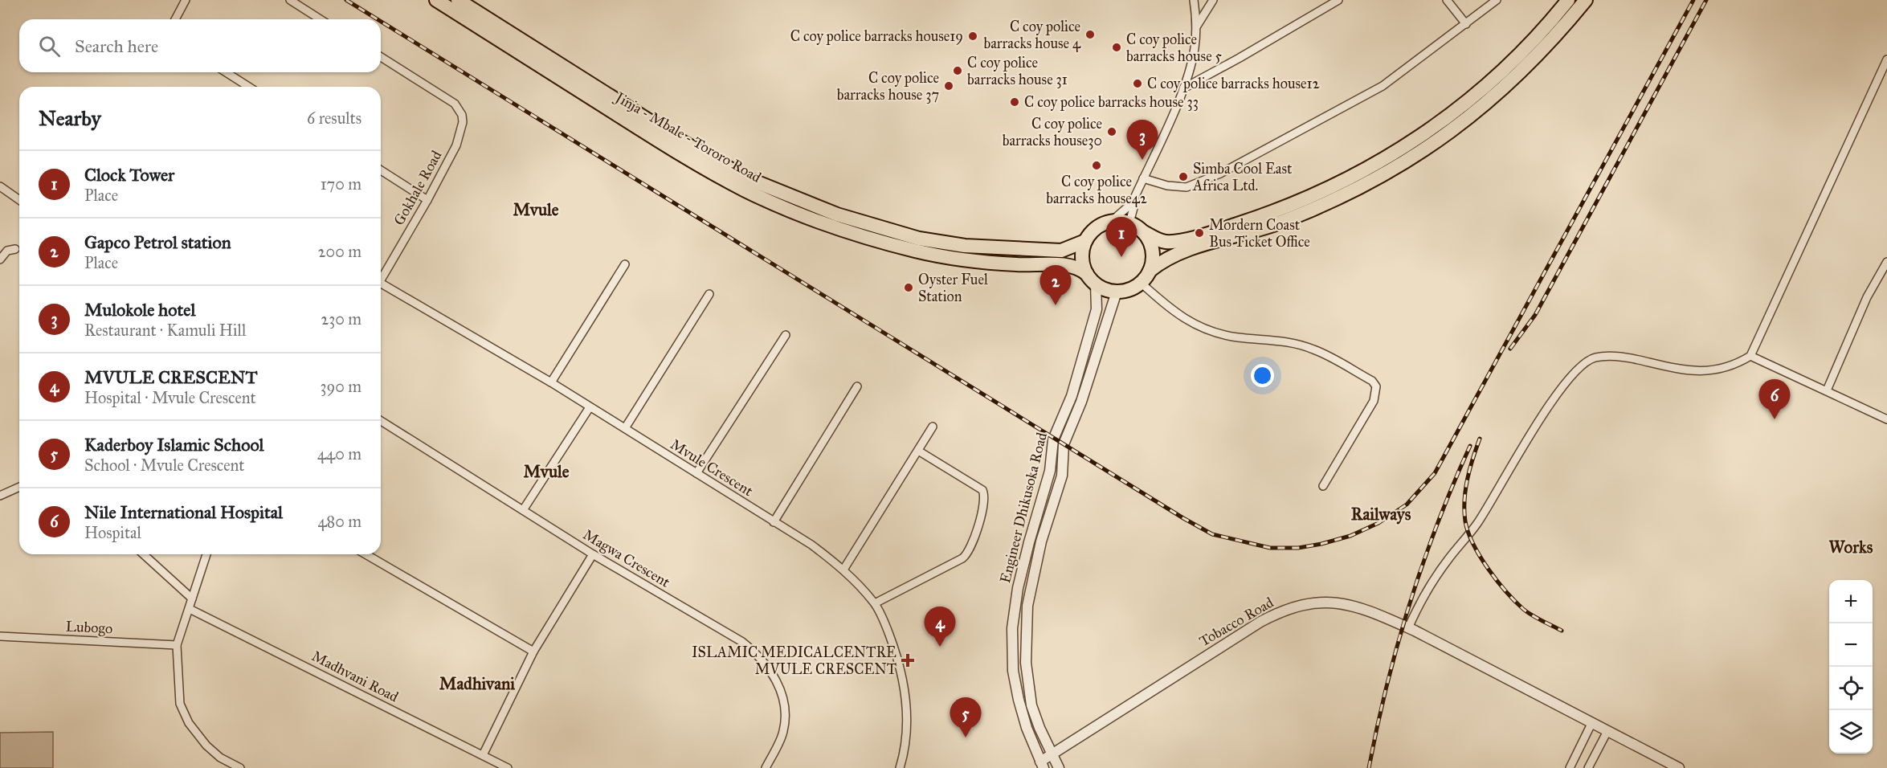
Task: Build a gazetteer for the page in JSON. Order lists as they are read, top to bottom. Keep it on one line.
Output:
{"streets":{"highway":["Jinja - Mbale - Tororo Road"],"street":["Gokhale Road","Mvule Crescent","Engineer Dhikusoka Road","Magwa Crescent","Tobacco Road","Lubogo","Madhvani Road"]},"crossings":[["Jinja - Mbale - Tororo Road","Engineer Dhikusoka Road"],["Engineer Dhikusoka Road","Tobacco Road"]],"districts":["Mvule","Mvule","Railways","Works","Madhivani"],"places":{"other":["C coy police barracks house 4","C coy police barracks house19","C coy police barracks house 5","C coy police barracks house 31","C coy police barracks house12","C coy police barracks house 37","C coy police barracks house 33","C coy police barracks house30","C coy police barracks house42","Simba Cool East Africa Ltd.","Mordern Coast Bus Ticket Office","Oyster Fuel Station"],"health":["ISLAMIC MEDICALCENTRE MVULE CRESCENT"]},"page":{"search":"Search here","heading":["Nearby","6 results"],"pins":["3","1","2","6","4","5"],"list":[{"mark":"1","name":"Clock Tower","note":"Place","value":"170 m"},{"mark":"2","name":"Gapco Petrol station","note":"Place","value":"200 m"},{"mark":"3","name":"Mulokole hotel","note":"Restaurant · Kamuli Hill","value":"230 m"},{"mark":"4","name":"MVULE CRESCENT","note":"Hospital · Mvule Crescent","value":"390 m"},{"mark":"5","name":"Kaderboy Islamic School","note":"School · Mvule Crescent","value":"440 m"},{"mark":"6","name":"Nile International Hospital","note":"Hospital","value":"480 m"}],"map_buttons":["+","−"]}}
